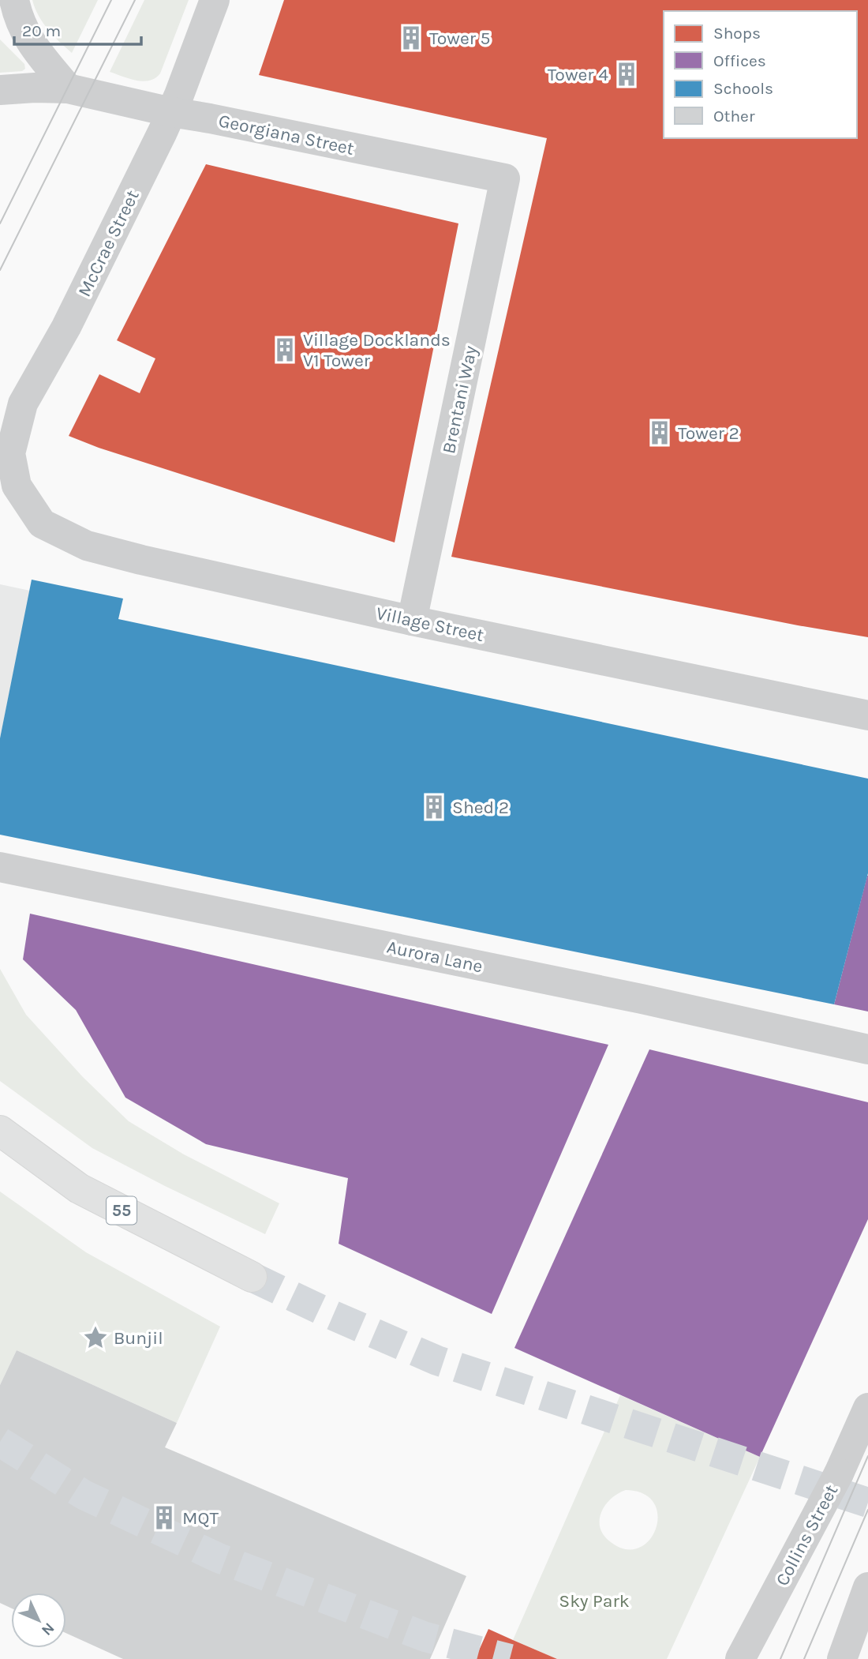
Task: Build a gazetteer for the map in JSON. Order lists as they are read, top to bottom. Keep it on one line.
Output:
{"streets":{"highway":["55"],"street":["Georgiana Street","McCrae Street","Brentani Way","Village Street","Aurora Lane","Collins Street"]},"crossings":[["Georgiana Street","McCrae Street"],["Georgiana Street","Brentani Way"],["McCrae Street","Village Street"],["Brentani Way","Village Street"]],"parks":["Sky Park"],"places":{"building":["Tower 5","Tower 4","Village Docklands V1 Tower","Tower 2","Shed 2","MQT"],"place":["Bunjil"]},"legend":["Shops","Offices","Schools","Other"],"scale_bar":"20 m","north":"bottom right"}
